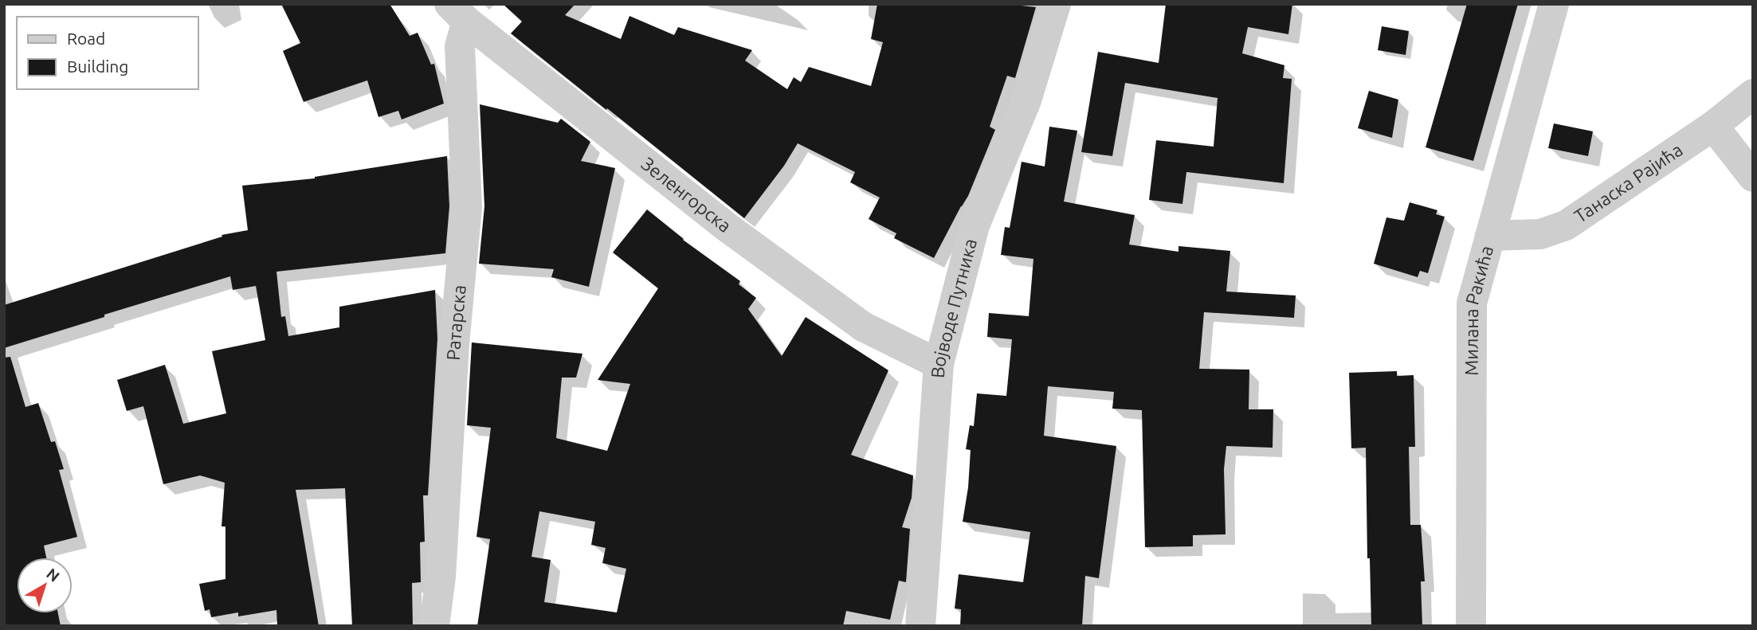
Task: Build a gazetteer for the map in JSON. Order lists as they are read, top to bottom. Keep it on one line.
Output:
{"streets":{"street":["Танаска Рајића","Зеленгорска","Војводе Путника","Милана Ракића","Ратарска"]},"crossings":[["Танаска Рајића","Милана Ракића"],["Зеленгорска","Војводе Путника"],["Зеленгорска","Ратарска"]],"legend":["Road","Building"],"north":"top right"}
